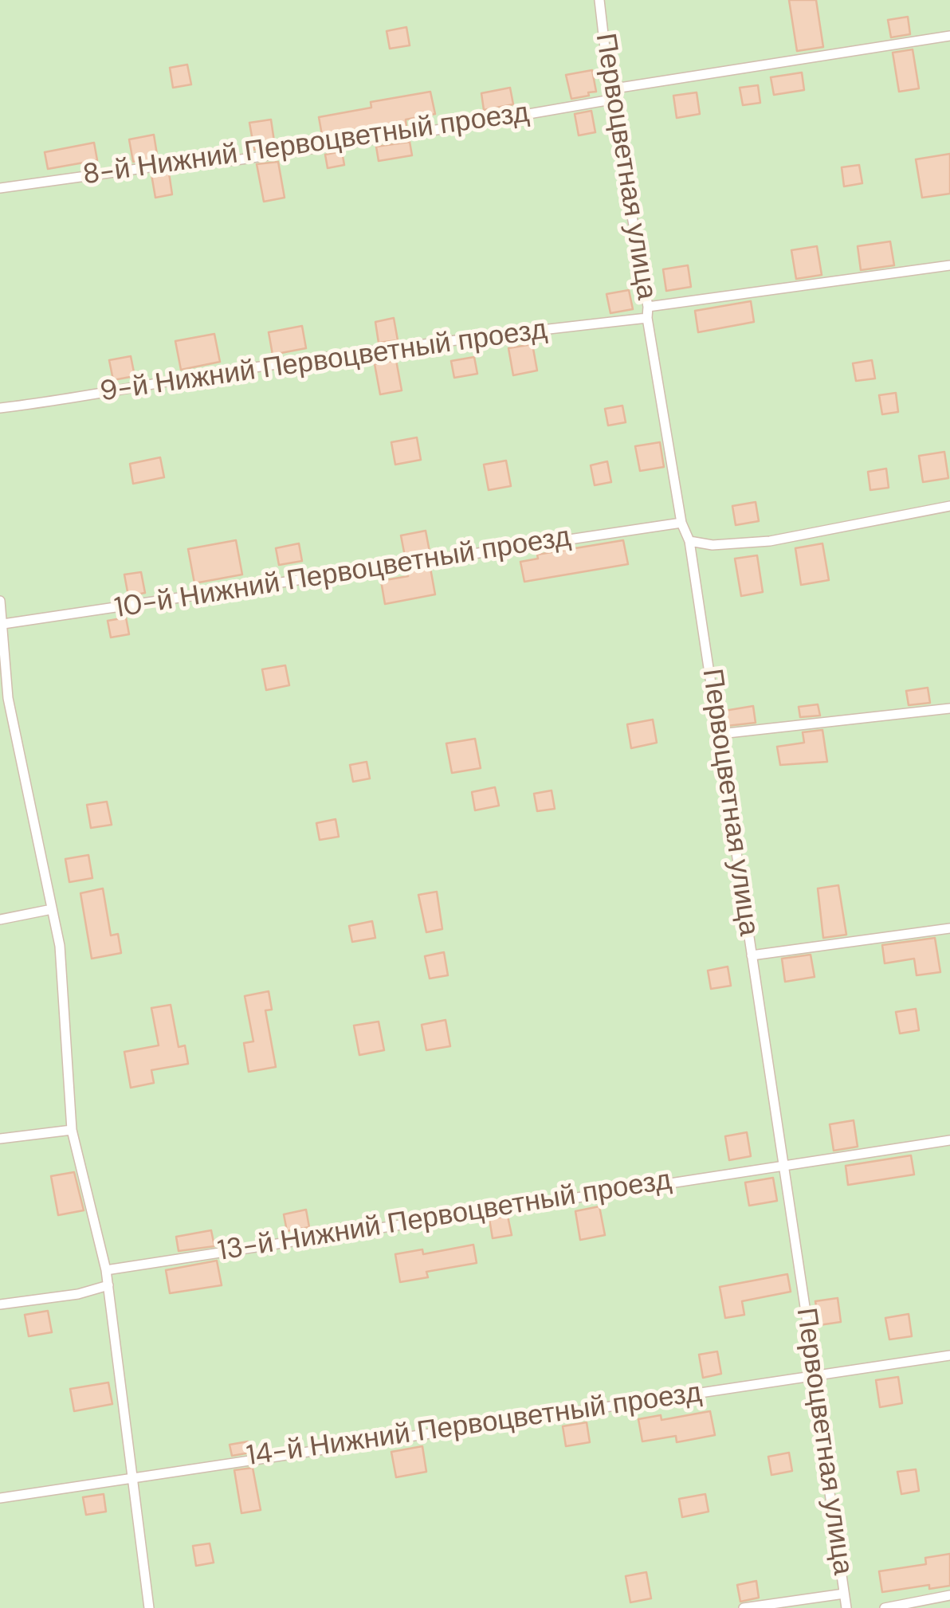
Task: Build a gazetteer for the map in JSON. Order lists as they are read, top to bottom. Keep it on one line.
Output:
{"streets":{"lane":["8-й Нижний Первоцветный проезд","Первоцветная улица","9-й Нижний Первоцветный проезд","10-й Нижний Первоцветный проезд","13-й Нижний Первоцветный проезд","14-й Нижний Первоцветный проезд"]},"crossings":[["8-й Нижний Первоцветный проезд","Первоцветная улица"],["Первоцветная улица","9-й Нижний Первоцветный проезд"],["Первоцветная улица","10-й Нижний Первоцветный проезд"],["Первоцветная улица","13-й Нижний Первоцветный проезд"],["Первоцветная улица","14-й Нижний Первоцветный проезд"]]}
